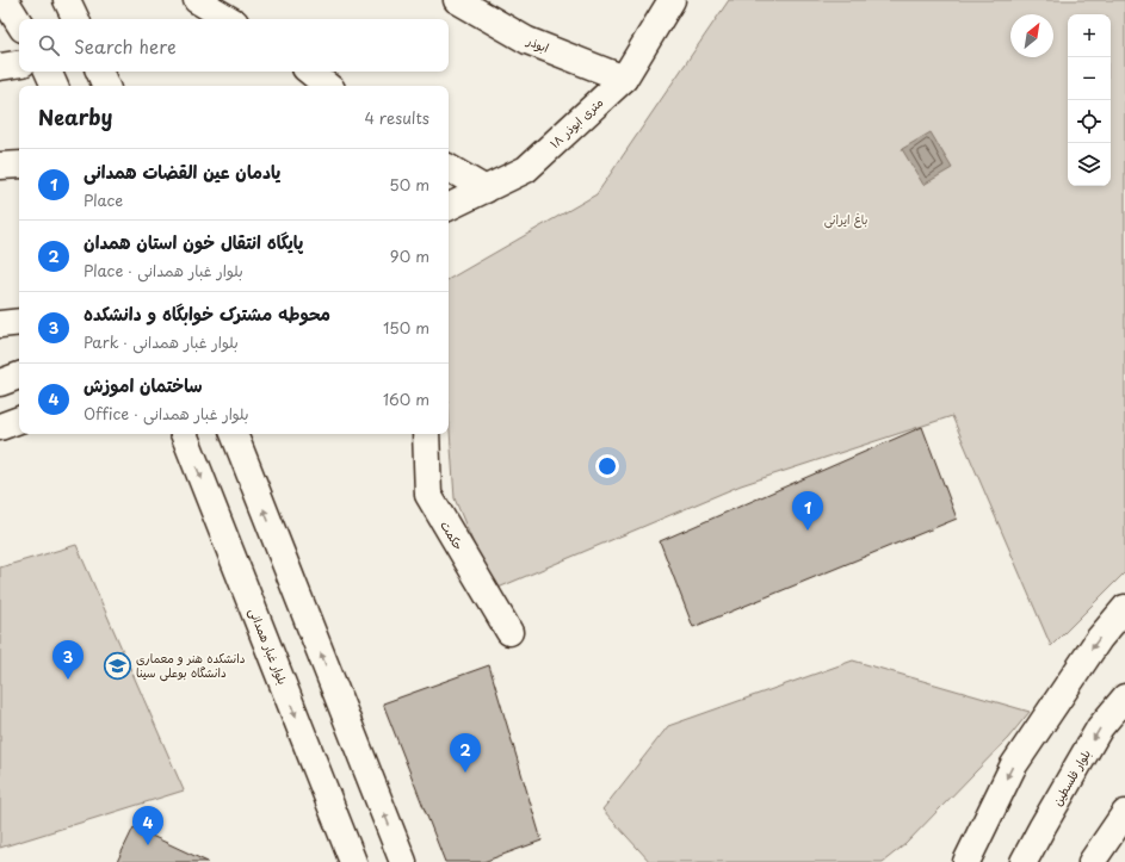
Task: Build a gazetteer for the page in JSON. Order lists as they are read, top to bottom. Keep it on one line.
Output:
{"streets":{"main road":["ابوذر","۱۸ متری ابوذر","حکمت","بلوار غبار همدانی","بلوار فلسطین"]},"crossings":[["ابوذر","۱۸ متری ابوذر"]],"parks":["باغ ایرانی"],"places":{"school or university":["دانشکده هنر و معماری دانشگاه بوعلی سینا"]},"north":"top right","page":{"map_buttons":["+","−"],"search":"Search here","heading":["Nearby","4 results"],"list":[{"mark":"1","name":"یادمان عین القضات همدانی","note":"Place","value":"50 m"},{"mark":"2","name":"پایگاه انتقال خون استان همدان","note":"Place · بلوار غبار همدانی","value":"90 m"},{"mark":"3","name":"محوطه مشترک خوابگاه و دانشکده","note":"Park · بلوار غبار همدانی","value":"150 m"},{"mark":"4","name":"ساختمان اموزش","note":"Office · بلوار غبار همدانی","value":"160 m"}],"pins":["1","3","2","4"]}}
